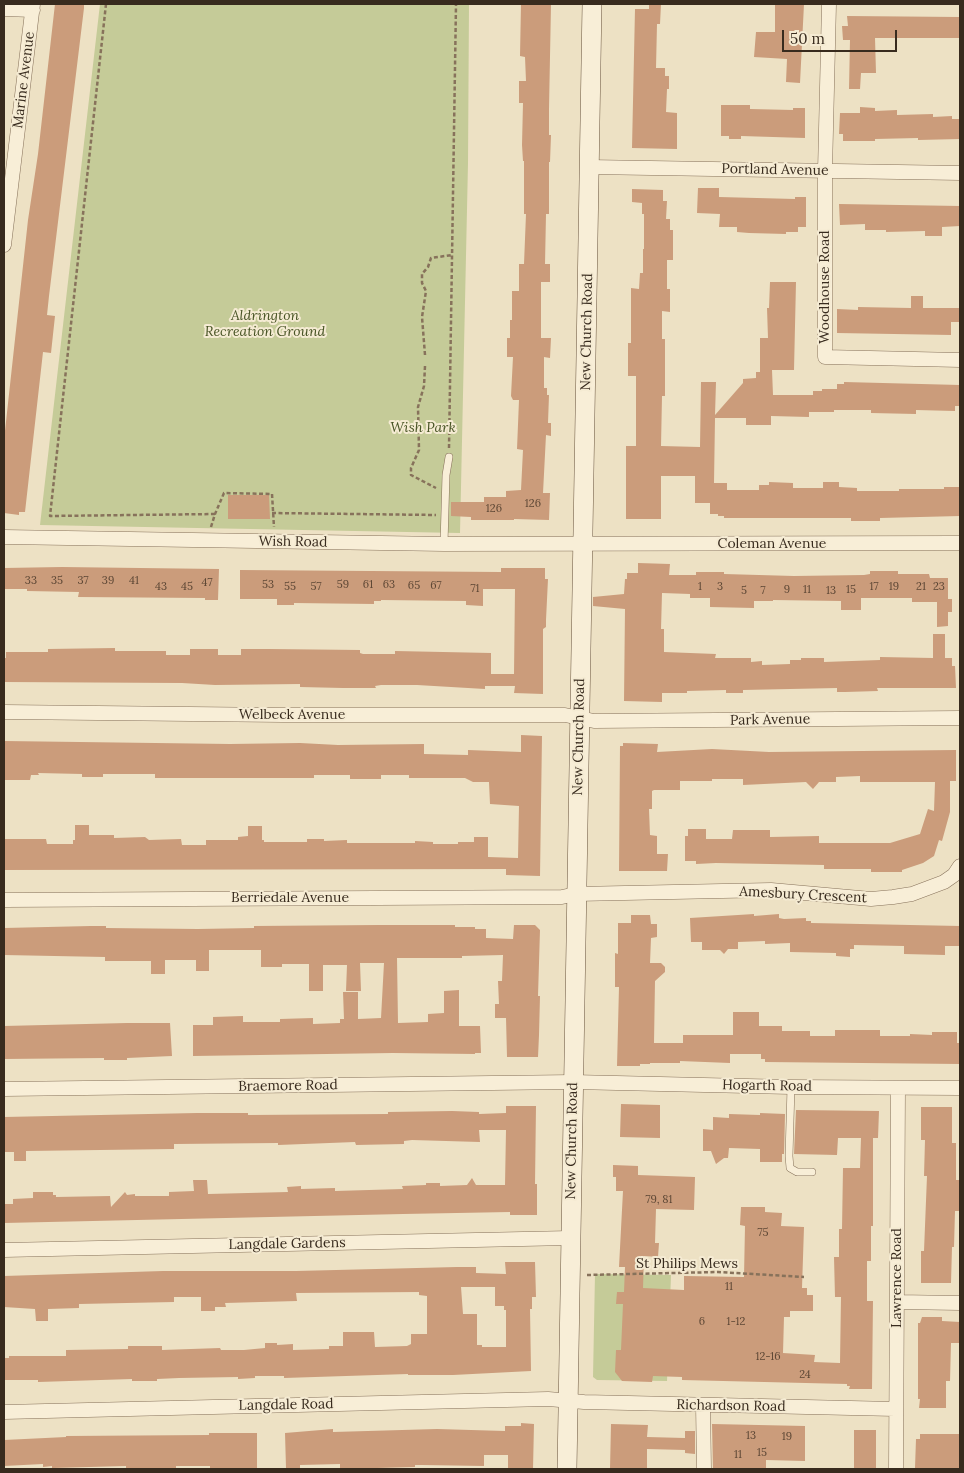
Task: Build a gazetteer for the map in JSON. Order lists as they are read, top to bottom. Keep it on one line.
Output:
{"streets":{"main road":["New Church Road"],"street":["Marine Avenue","Portland Avenue","Woodhouse Road","Wish Road","Coleman Avenue","Welbeck Avenue","Park Avenue","Amesbury Crescent","Berriedale Avenue","Braemore Road","Hogarth Road","Langdale Gardens","Lawrence Road","Langdale Road","Richardson Road"],"path":["St Philips Mews"]},"crossings":[["Portland Avenue","Woodhouse Road"],["Portland Avenue","New Church Road"],["New Church Road","Wish Road"],["New Church Road","Coleman Avenue"],["New Church Road","Welbeck Avenue"],["New Church Road","Park Avenue"],["New Church Road","Amesbury Crescent"],["New Church Road","Berriedale Avenue"],["New Church Road","Braemore Road"],["New Church Road","Hogarth Road"],["New Church Road","Langdale Gardens"],["New Church Road","St Philips Mews"],["New Church Road","Langdale Road"],["New Church Road","Richardson Road"],["Wish Road","Coleman Avenue"],["Welbeck Avenue","Park Avenue"],["Amesbury Crescent","Berriedale Avenue"],["Braemore Road","Hogarth Road"],["Hogarth Road","Lawrence Road"],["Lawrence Road","Richardson Road"],["Langdale Road","Richardson Road"]],"parks":["Aldrington Recreation Ground","Wish Park"],"house_numbers":["126","126","33","35","37","39","41","47","53","59","61","63","65","67","43","45","55","57","1","3","17","19","21","23","71","9","11","15","5","7","13","79, 81","75","11","6","1-12","12-16","24","13","19","15","11"],"scale_bar":"50 m"}
